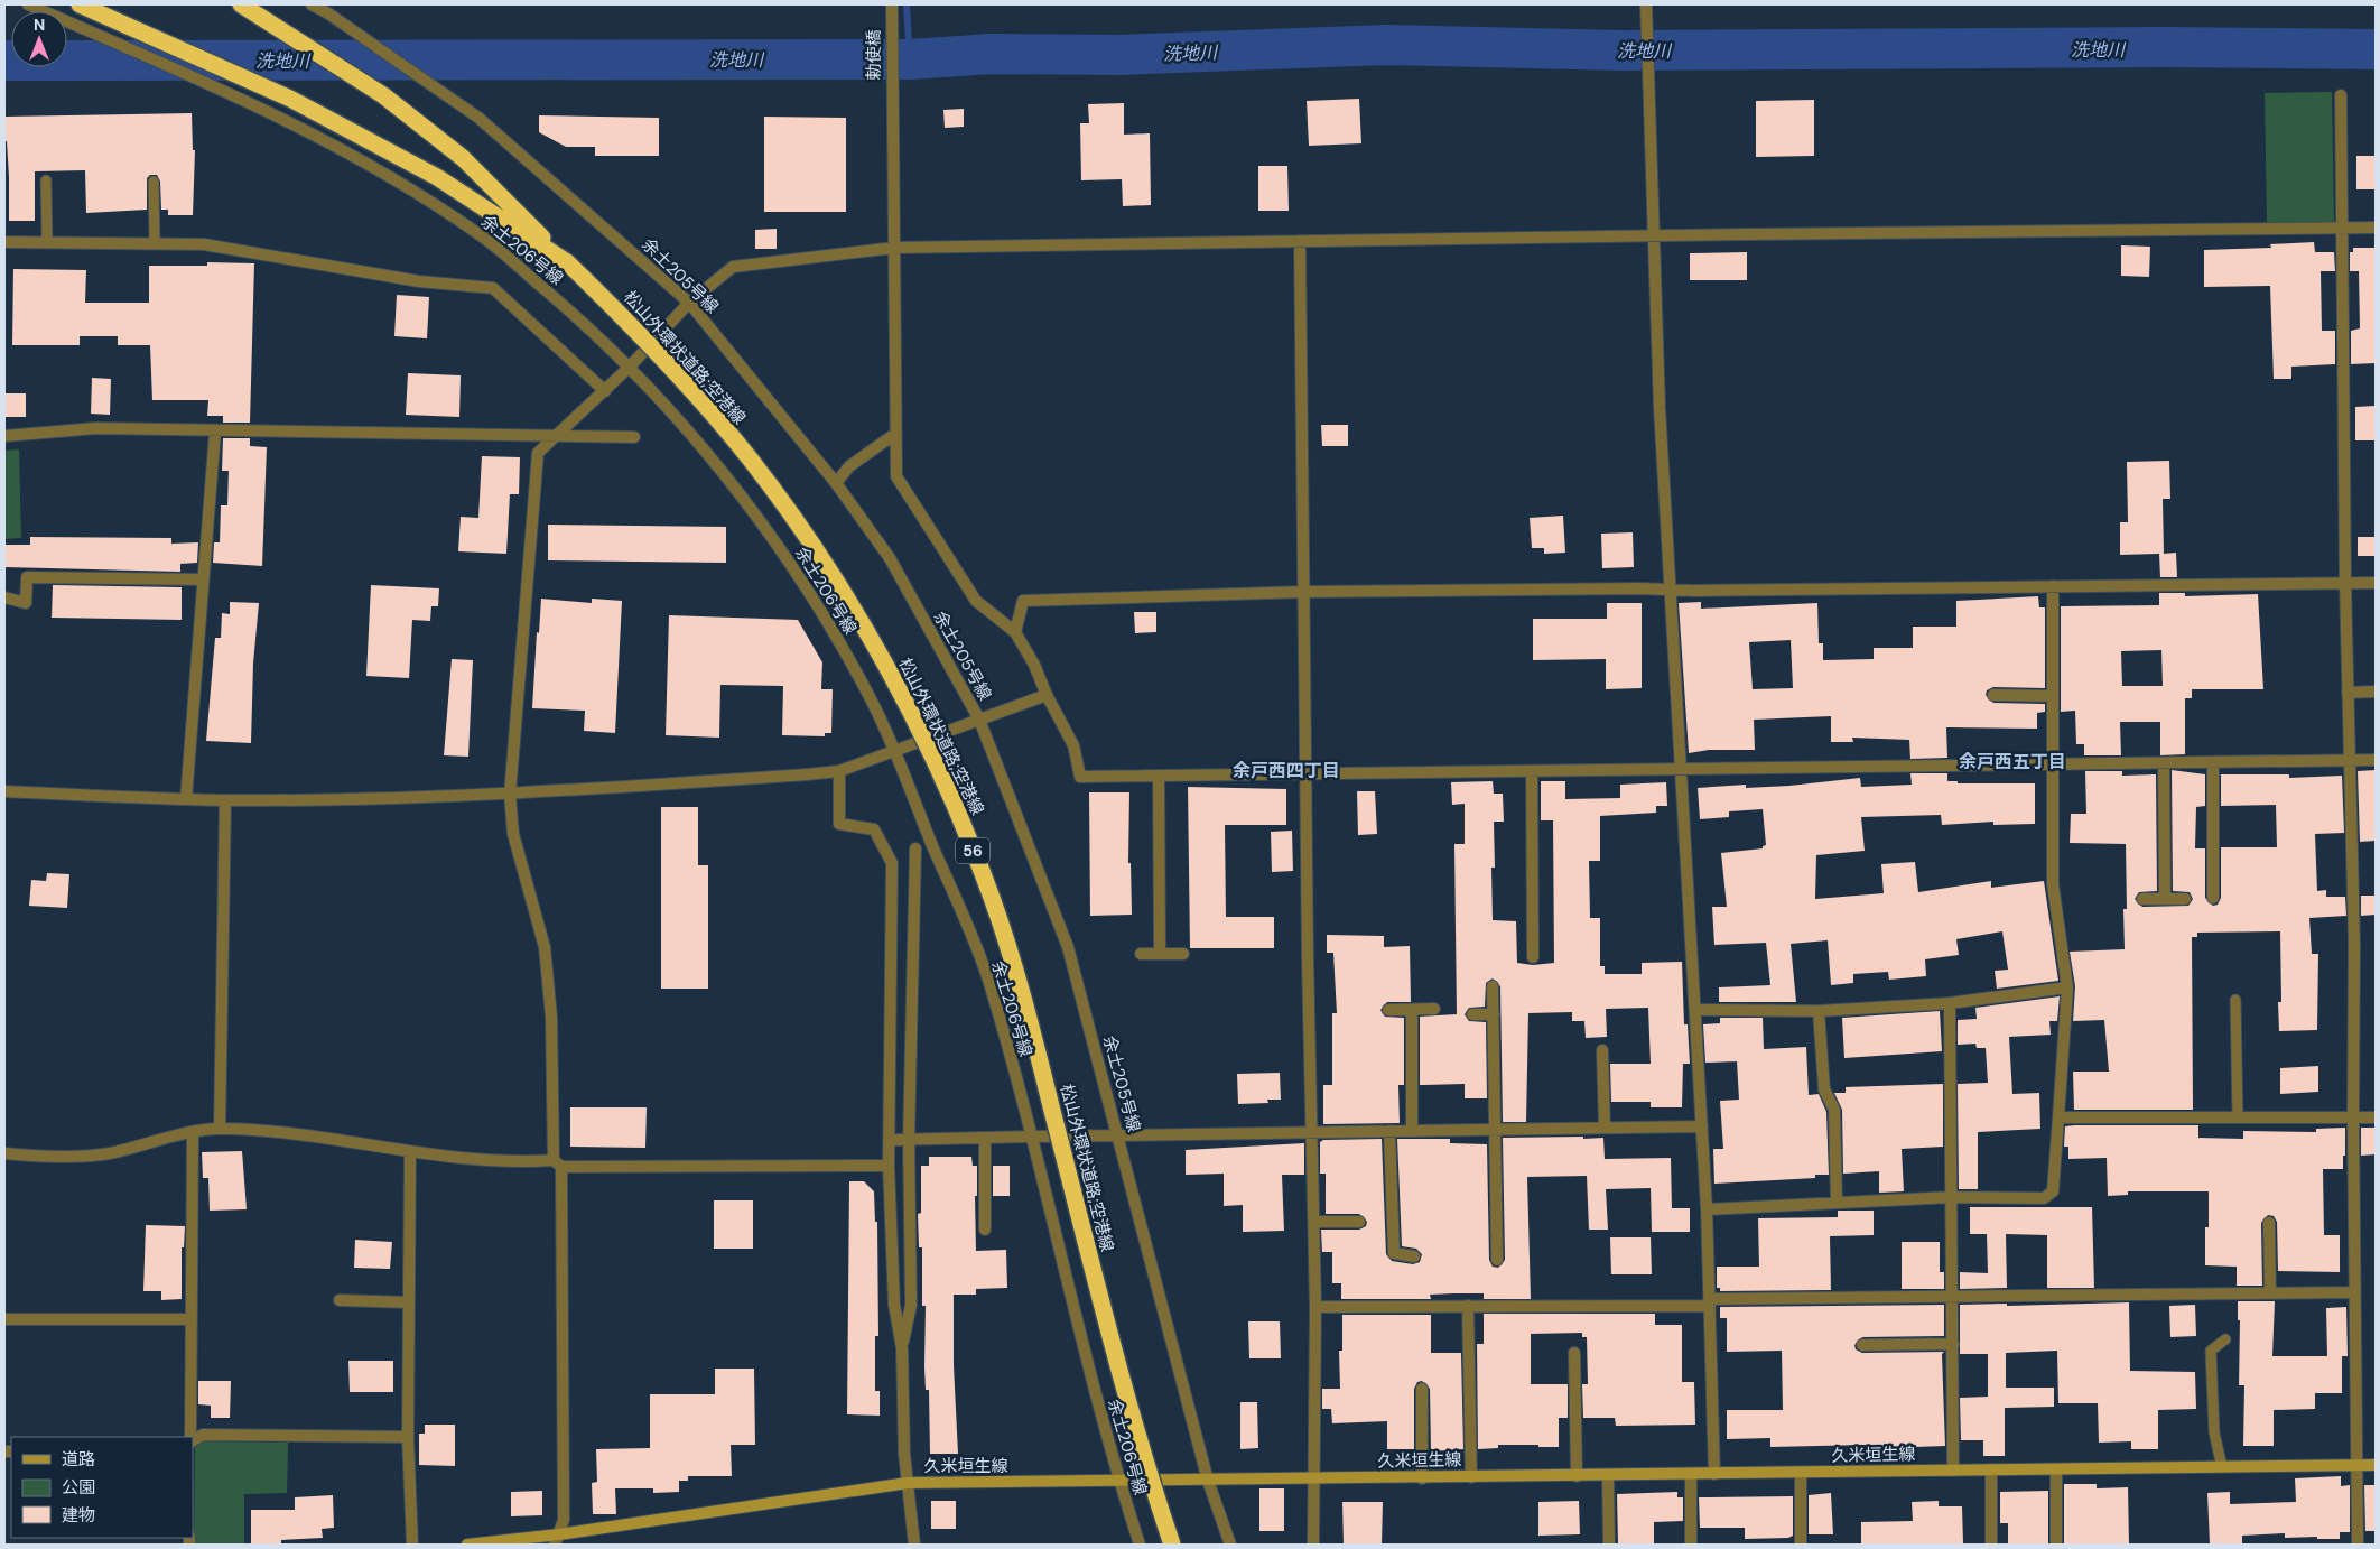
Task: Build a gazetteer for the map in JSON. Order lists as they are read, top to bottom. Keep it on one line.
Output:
{"streets":{"highway":["松山外環状道路;空港線","56"],"main road":["久米垣生線"],"street":["勅使橋","余土206号線","余土205号線"]},"crossings":[["余土206号線","久米垣生線"],["余土205号線","久米垣生線"]],"districts":["余戸西五丁目","余戸西四丁目"],"water":["洗地川"],"legend":["道路","公園","建物"],"north":"top"}
